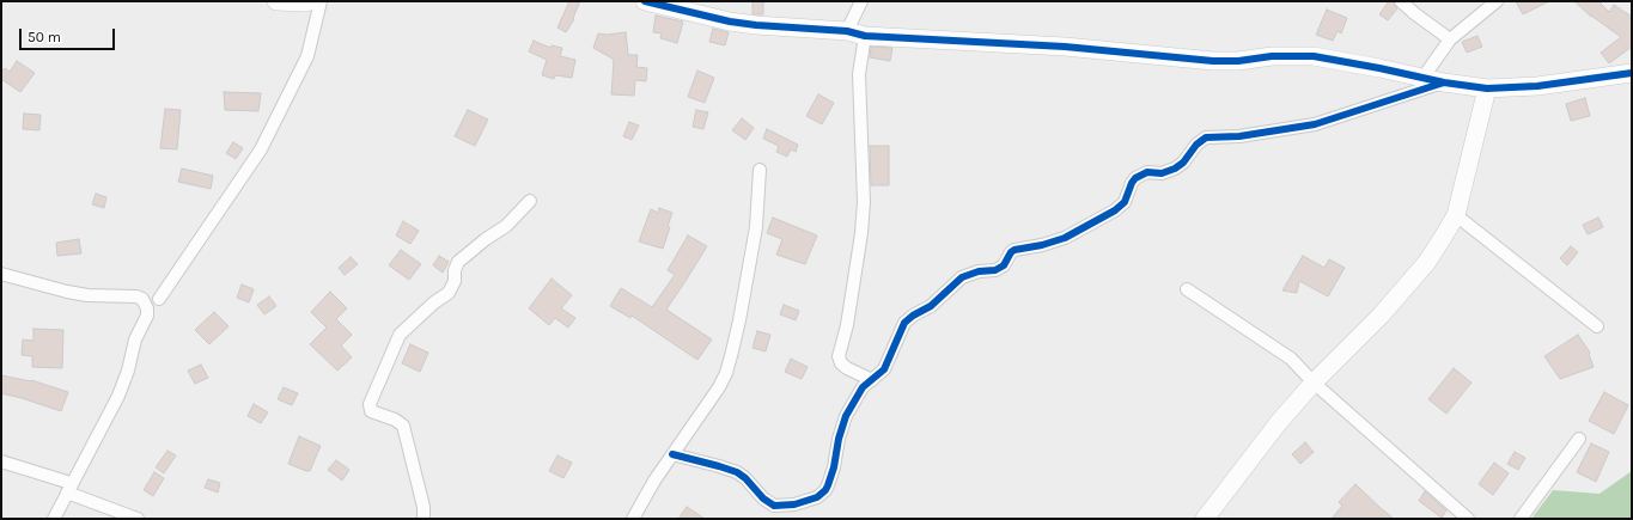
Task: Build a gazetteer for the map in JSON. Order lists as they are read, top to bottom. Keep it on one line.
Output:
{"scale_bar":"50 m"}
